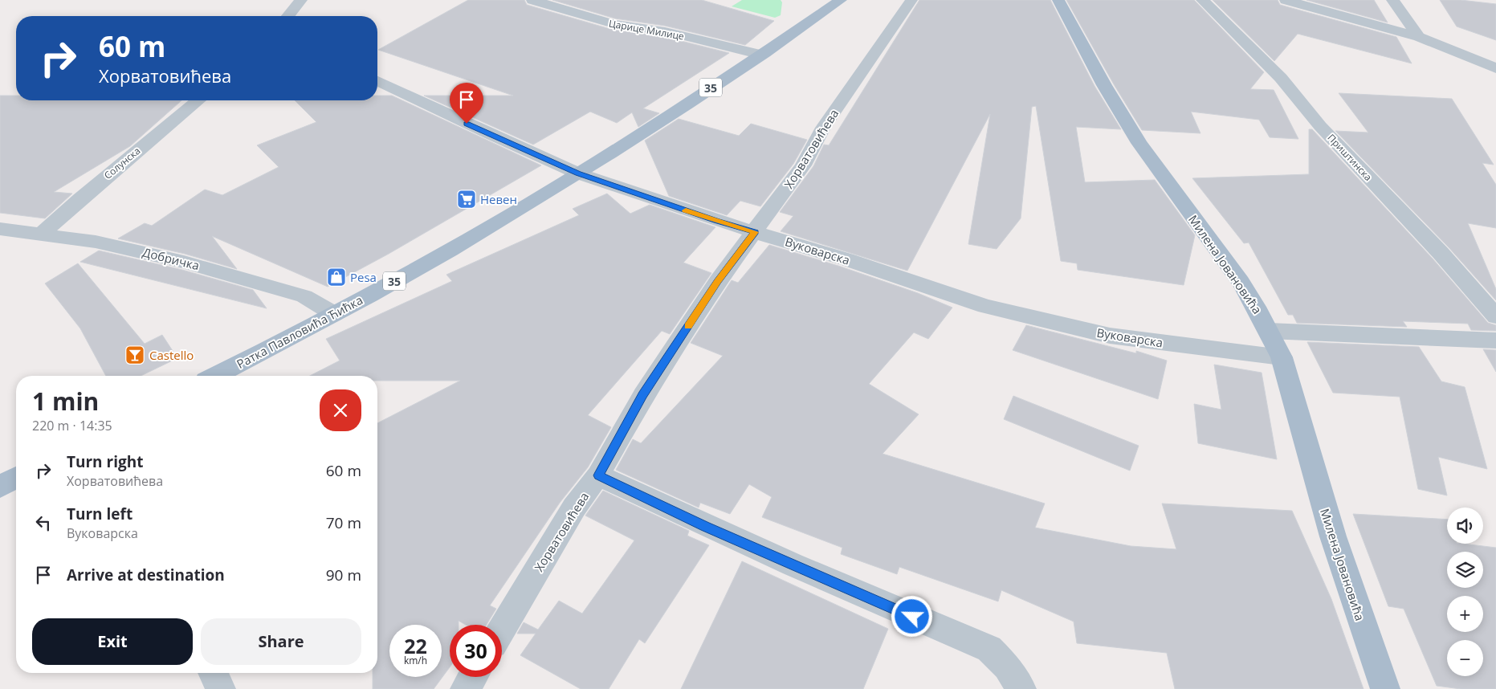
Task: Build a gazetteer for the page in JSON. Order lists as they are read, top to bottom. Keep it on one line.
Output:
{"streets":{"main road":["35","Милена Јовановића","Ратка Павловића Ћићка"],"street":["Царице Милице","Хорватовићева","Приштинска","Солунска","Вуковарска","Добричка"]},"crossings":[["Царице Милице","Ратка Павловића Ћићка"],["Хорватовићева","Вуковарска"],["Солунска","Добричка"],["Вуковарска","Милена Јовановића"],["Вуковарска","Ратка Павловића Ћићка"],["Добричка","Ратка Павловића Ћићка"]],"places":{"supermarket":["Невен"],"shop":["Pesa"],"bar":["Castello"]},"page":{"turn":["60 m","Хорватовићева"],"heading":["1 min","220 m · 14:35"],"list":[{"name":"Turn right","note":"Хорватовићева","value":"60 m"},{"name":"Turn left","note":"Вуковарска","value":"70 m"},{"name":"Arrive at destination","value":"90 m"}],"map_buttons":["+","−"],"buttons":["Exit","Share"],"speed":"22 km/h","limit":"30"}}
